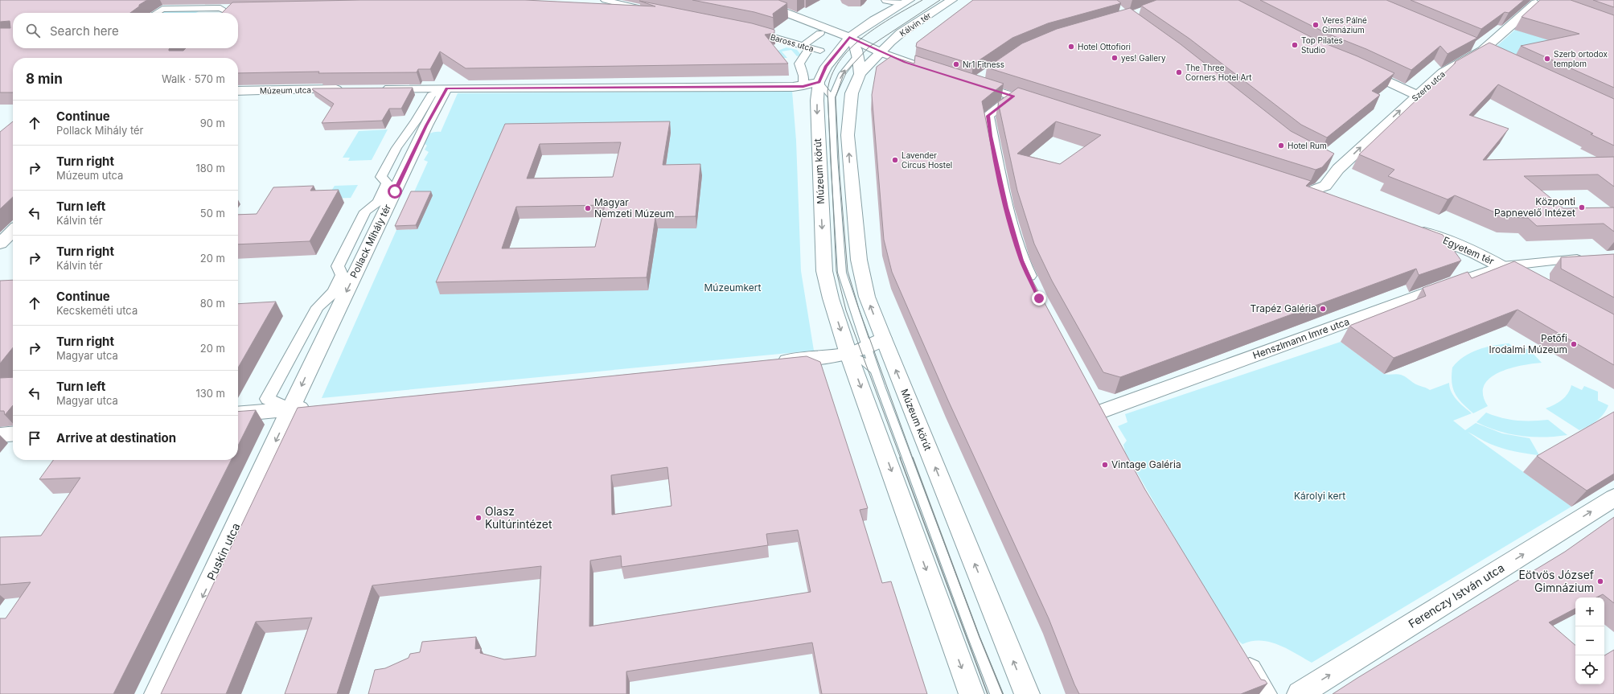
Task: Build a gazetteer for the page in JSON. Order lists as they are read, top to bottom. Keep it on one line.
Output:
{"streets":{"street":["Kálvin tér","Baross utca","Szerb utca","Múzeum utca","Múzeum körút","Pollack Mihály tér","Egyetem tér","Henszlmann Imre utca","Puskin utca","Ferenczy István utca"]},"crossings":[["Kálvin tér","Múzeum körút"],["Pollack Mihály tér","Puskin utca"],["Egyetem tér","Henszlmann Imre utca"]],"one_way":["Pollack Mihály tér","Puskin utca","Ferenczy István utca"],"parks":["Múzeumkert","Károlyi kert"],"places":["Veres Pálné Gimnázium","Top Pilates Studio","Hotel Ottofiori","yes! Gallery","Szerb ortodox templom","Nr1 Fitness","The Three Corners Hotel Art","Hotel Rum","Lavender Circus Hostel","Központi Papnevelő Intézet","Magyar Nemzeti Múzeum","Trapéz Galéria","Petőfi Irodalmi Múzeum","Vintage Galéria","Olasz Kultúrintézet","Eötvös József Gimnázium"],"page":{"search":"Search here","heading":["8 min","Walk · 570 m"],"list":[["Continue","Pollack Mihály tér","90 m"],["Turn right","Múzeum utca","180 m"],["Turn left","Kálvin tér","50 m"],["Turn right","Kálvin tér","20 m"],["Continue","Kecskeméti utca","80 m"],["Turn right","Magyar utca","20 m"],["Turn left","Magyar utca","130 m"],"Arrive at destination"],"map_buttons":["+","−"]}}
